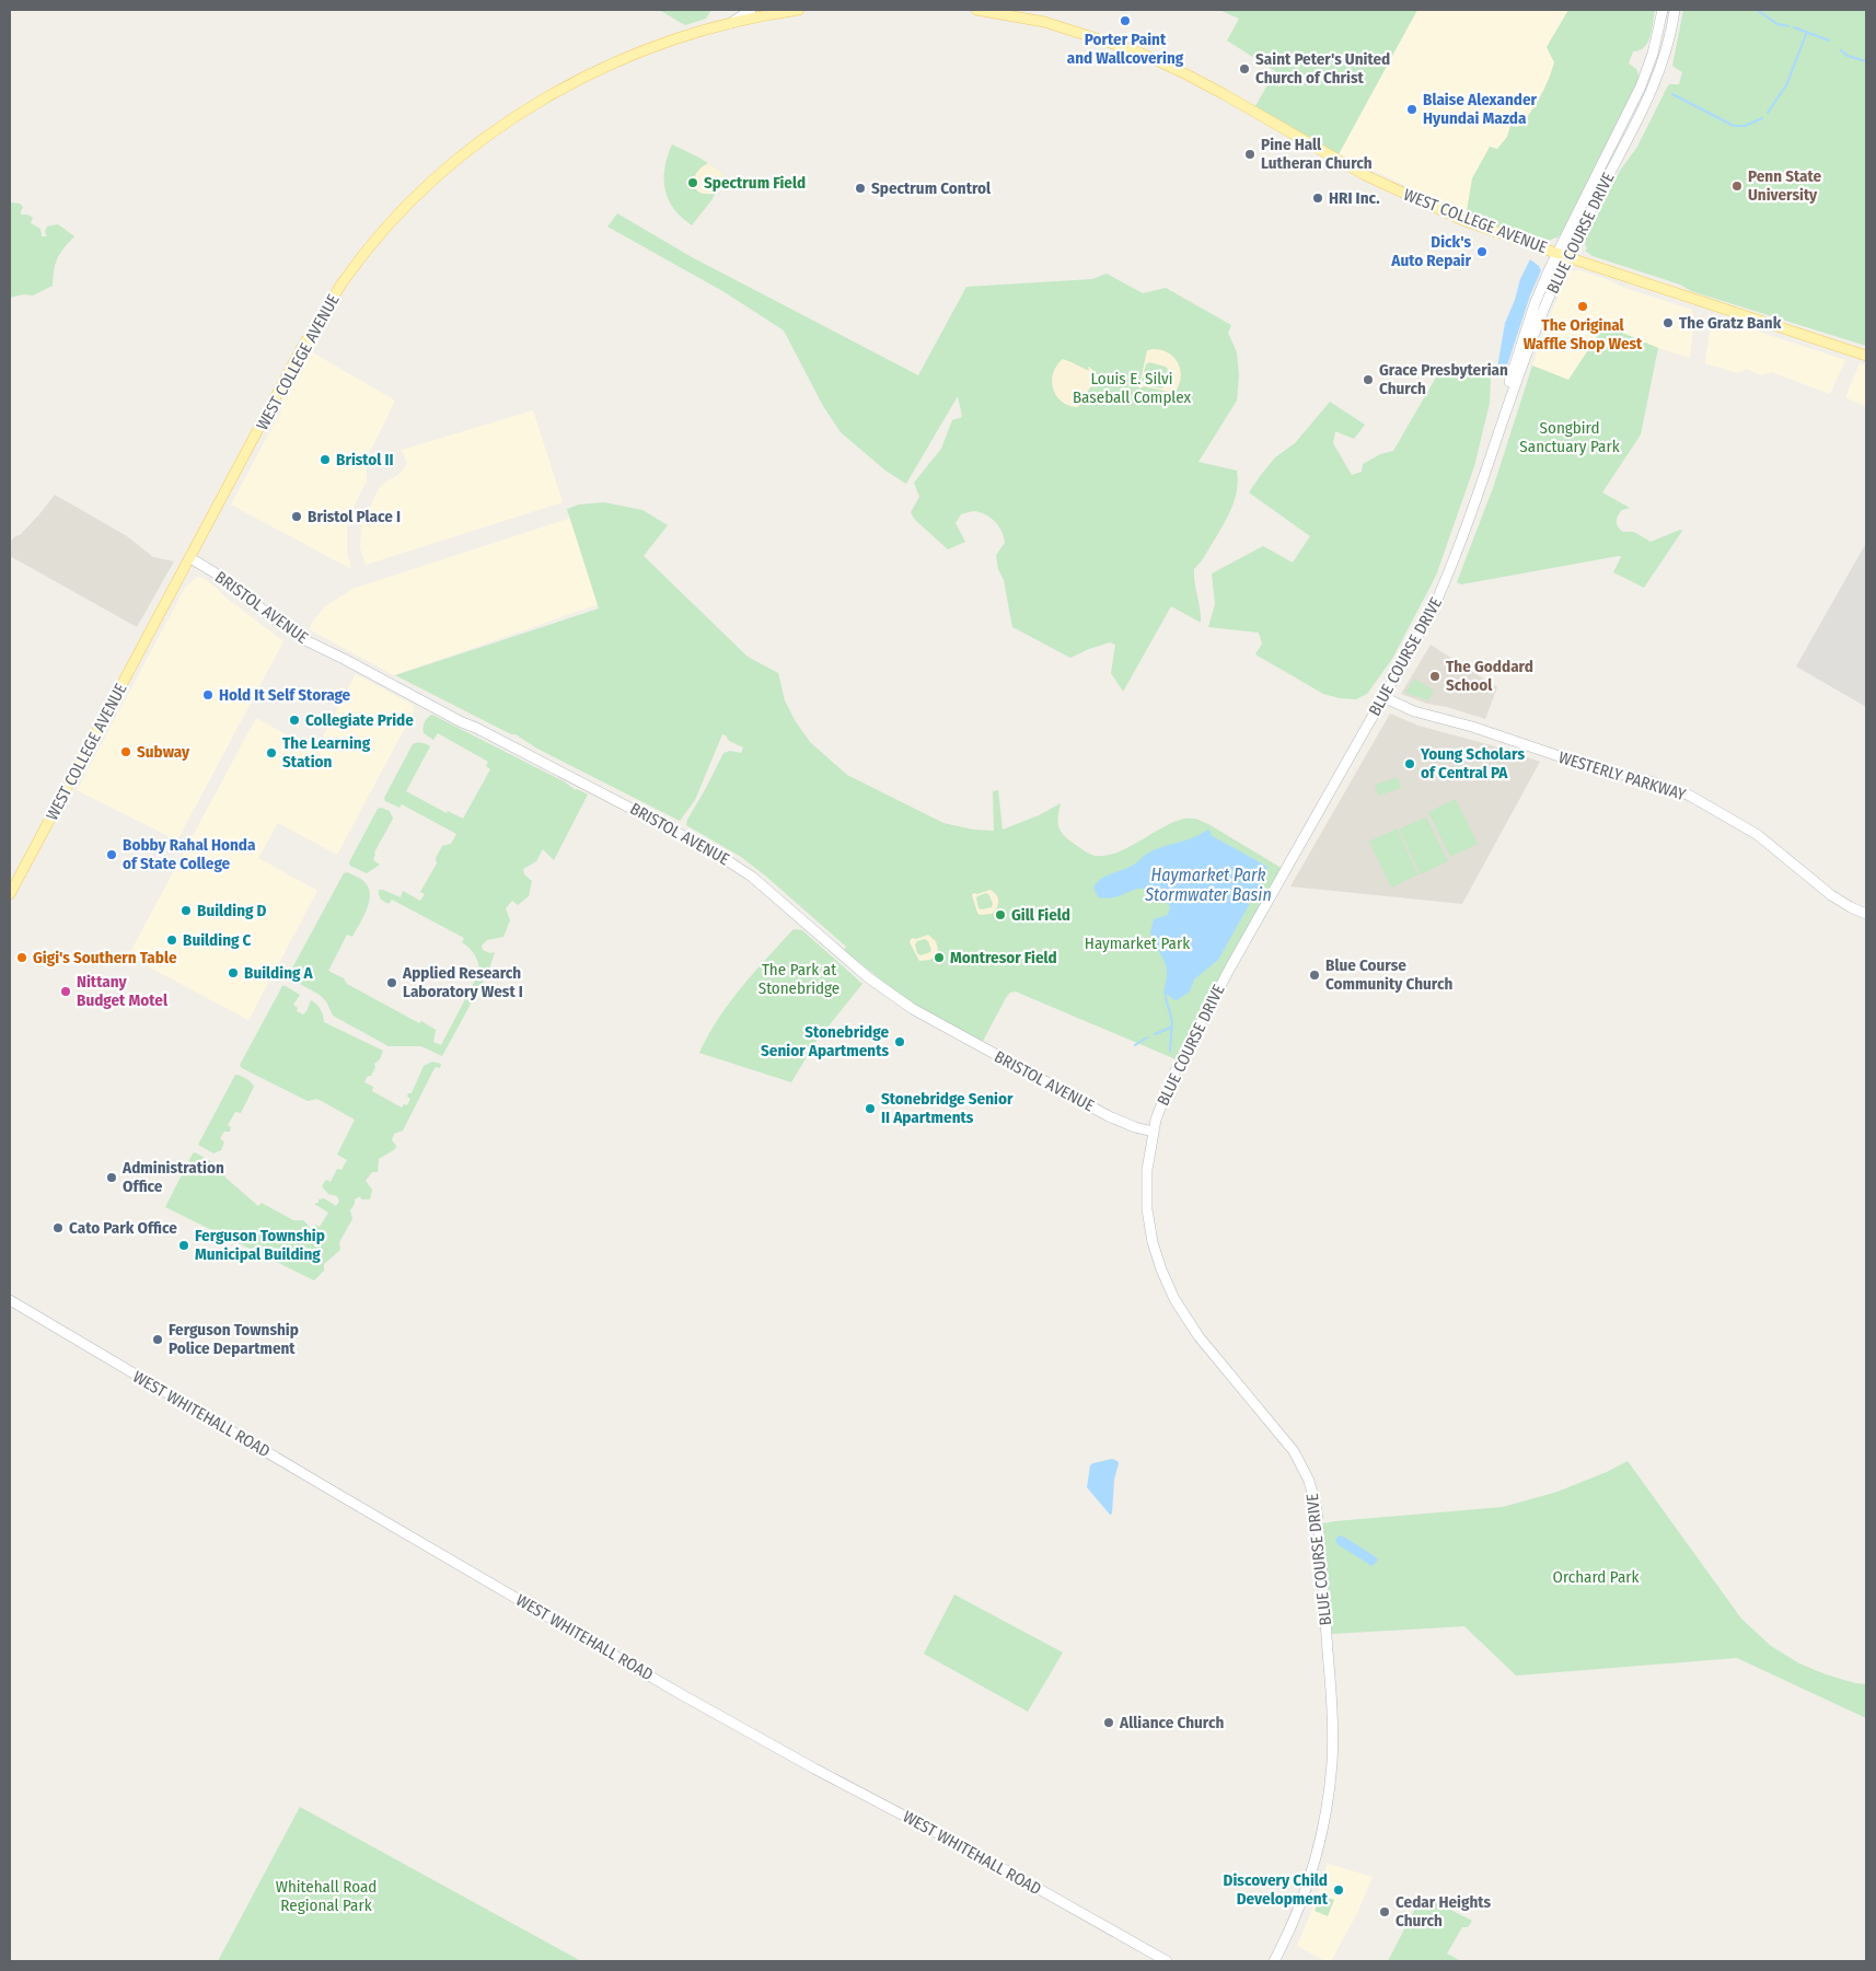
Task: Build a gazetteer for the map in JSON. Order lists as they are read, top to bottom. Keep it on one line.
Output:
{"streets":{"main road":["WEST COLLEGE AVENUE","BLUE COURSE DRIVE","BRISTOL AVENUE","WESTERLY PARKWAY","WEST WHITEHALL ROAD"]},"crossings":[["WEST COLLEGE AVENUE","BLUE COURSE DRIVE"],["WEST COLLEGE AVENUE","BRISTOL AVENUE"],["BLUE COURSE DRIVE","BRISTOL AVENUE"],["BLUE COURSE DRIVE","WESTERLY PARKWAY"]],"water":["Haymarket Park Stormwater Basin"],"parks":["Louis E. Silvi Baseball Complex","Songbird Sanctuary Park","Haymarket Park","The Park at Stonebridge","Orchard Park","Whitehall Road Regional Park"],"places":["Porter Paint and Wallcovering","Saint Peter's United Church of Christ","Blaise Alexander Hyundai Mazda","Pine Hall Lutheran Church","Spectrum Field","Penn State University","Spectrum Control","HRI Inc.","Dick's Auto Repair","The Original Waffle Shop West","The Gratz Bank","Grace Presbyterian Church","Bristol II","Bristol Place I","The Goddard School","Hold It Self Storage","Collegiate Pride","Subway","The Learning Station","Young Scholars of Central PA","Bobby Rahal Honda of State College","Building D","Gill Field","Building C","Gigi's Southern Table","Montresor Field","Building A","Blue Course Community Church","Applied Research Laboratory West I","Nittany Budget Motel","Stonebridge Senior Apartments","Stonebridge Senior II Apartments","Administration Office","Cato Park Office","Ferguson Township Municipal Building","Ferguson Township Police Department","Alliance Church","Discovery Child Development","Cedar Heights Church"]}
